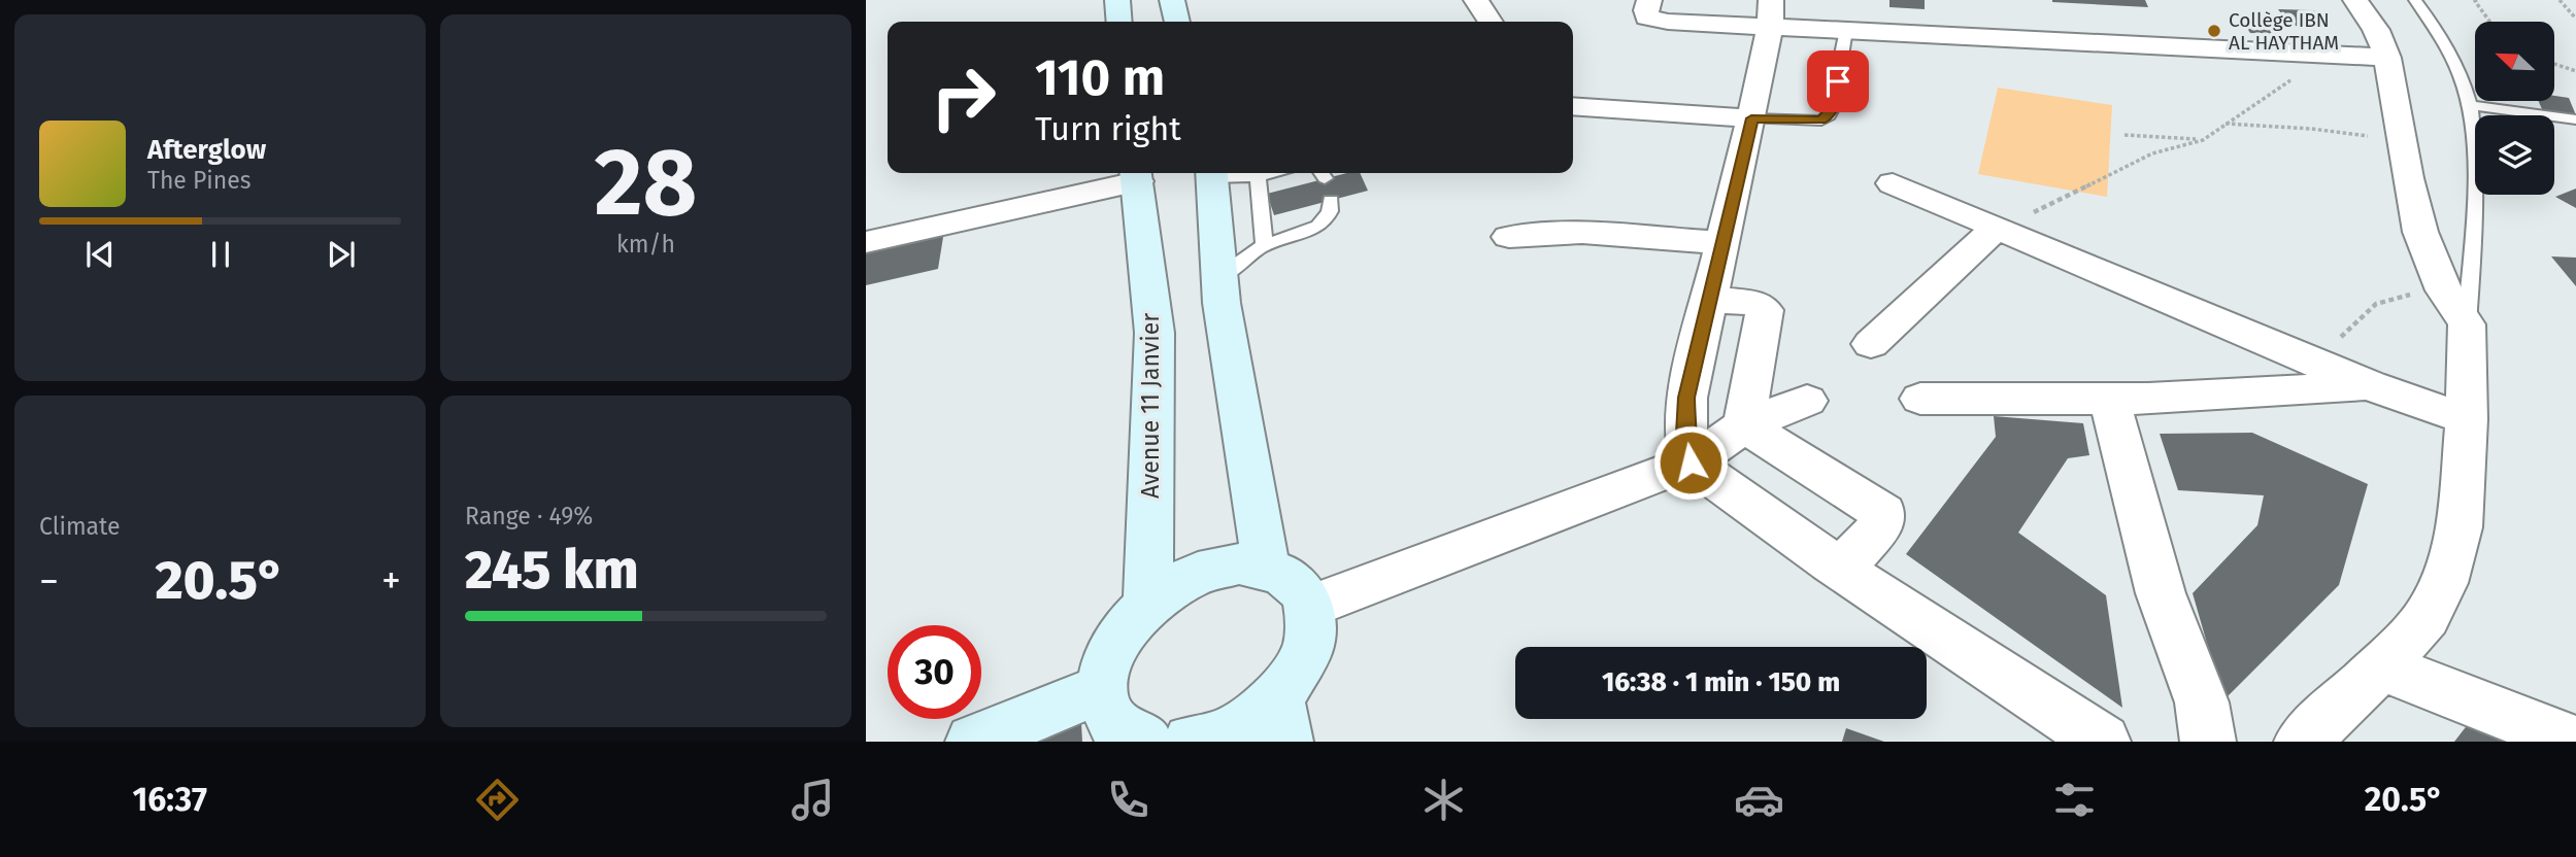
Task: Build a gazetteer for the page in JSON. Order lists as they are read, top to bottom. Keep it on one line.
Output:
{"streets":{"street":["Avenue 11 Janvier"]},"places":["Collège IBN AL HAYTHAM"],"north":"top left","page":{"tile":[["28","km/h"],"Climate",["Range · 49%","245 km"]],"turn":["110 m","Turn right"],"song":["Afterglow","The Pines"],"heat":["−","20.5°","+"],"limit":"30","trip":"16:38 · 1 min · 150 m","tabs":["16:37","20.5°"]}}
